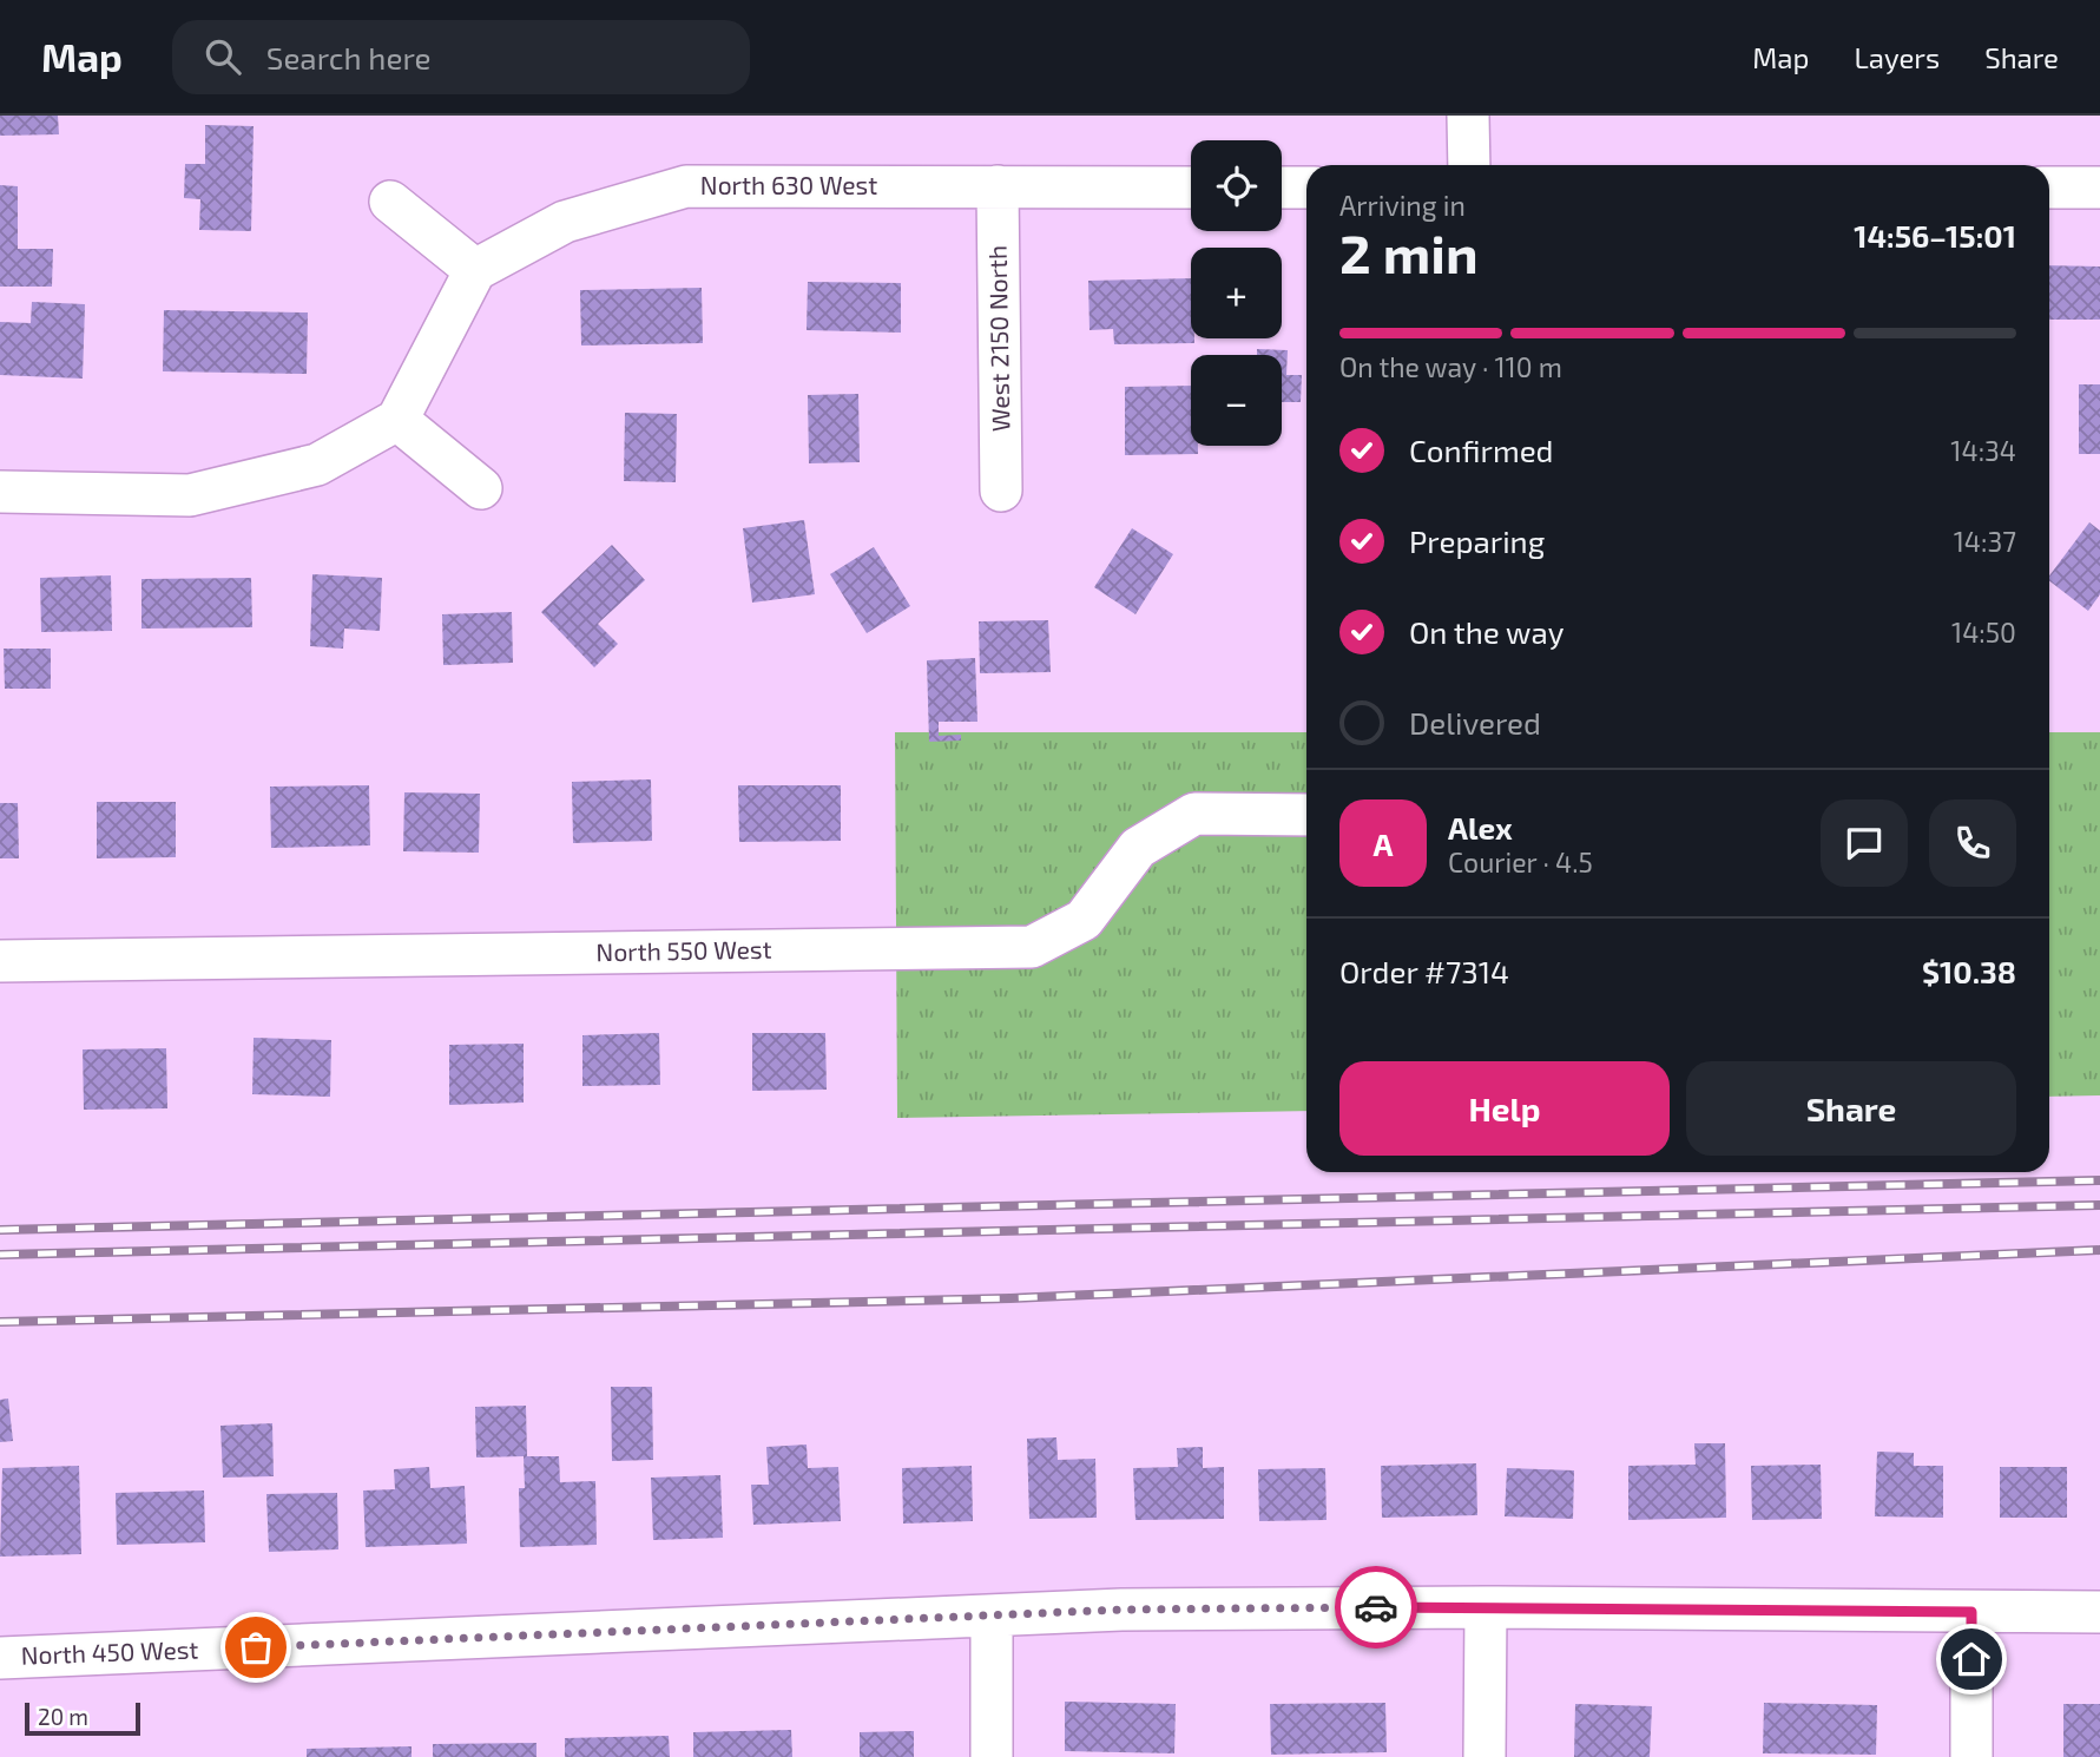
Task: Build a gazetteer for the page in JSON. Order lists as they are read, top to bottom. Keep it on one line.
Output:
{"streets":{"street":["North 630 West","West 2150 North","North 550 West","North 450 West"]},"crossings":[["North 630 West","West 2150 North"]],"scale_bar":"20 m","page":{"header":"Map","search":"Search here","nav":["Map","Layers","Share"],"map_buttons":["+","−"],"heading":["2 min","Arriving in","14:56–15:01"],"panel":["Alex","Courier · 4.5","Order #7314","$10.38"],"bar":"On the way · 110 m","list":[["Confirmed","14:34"],["Preparing","14:37"],["On the way","14:50"],"Delivered"],"round":"A","buttons":["Help","Share"],"scale":"20 m"}}
